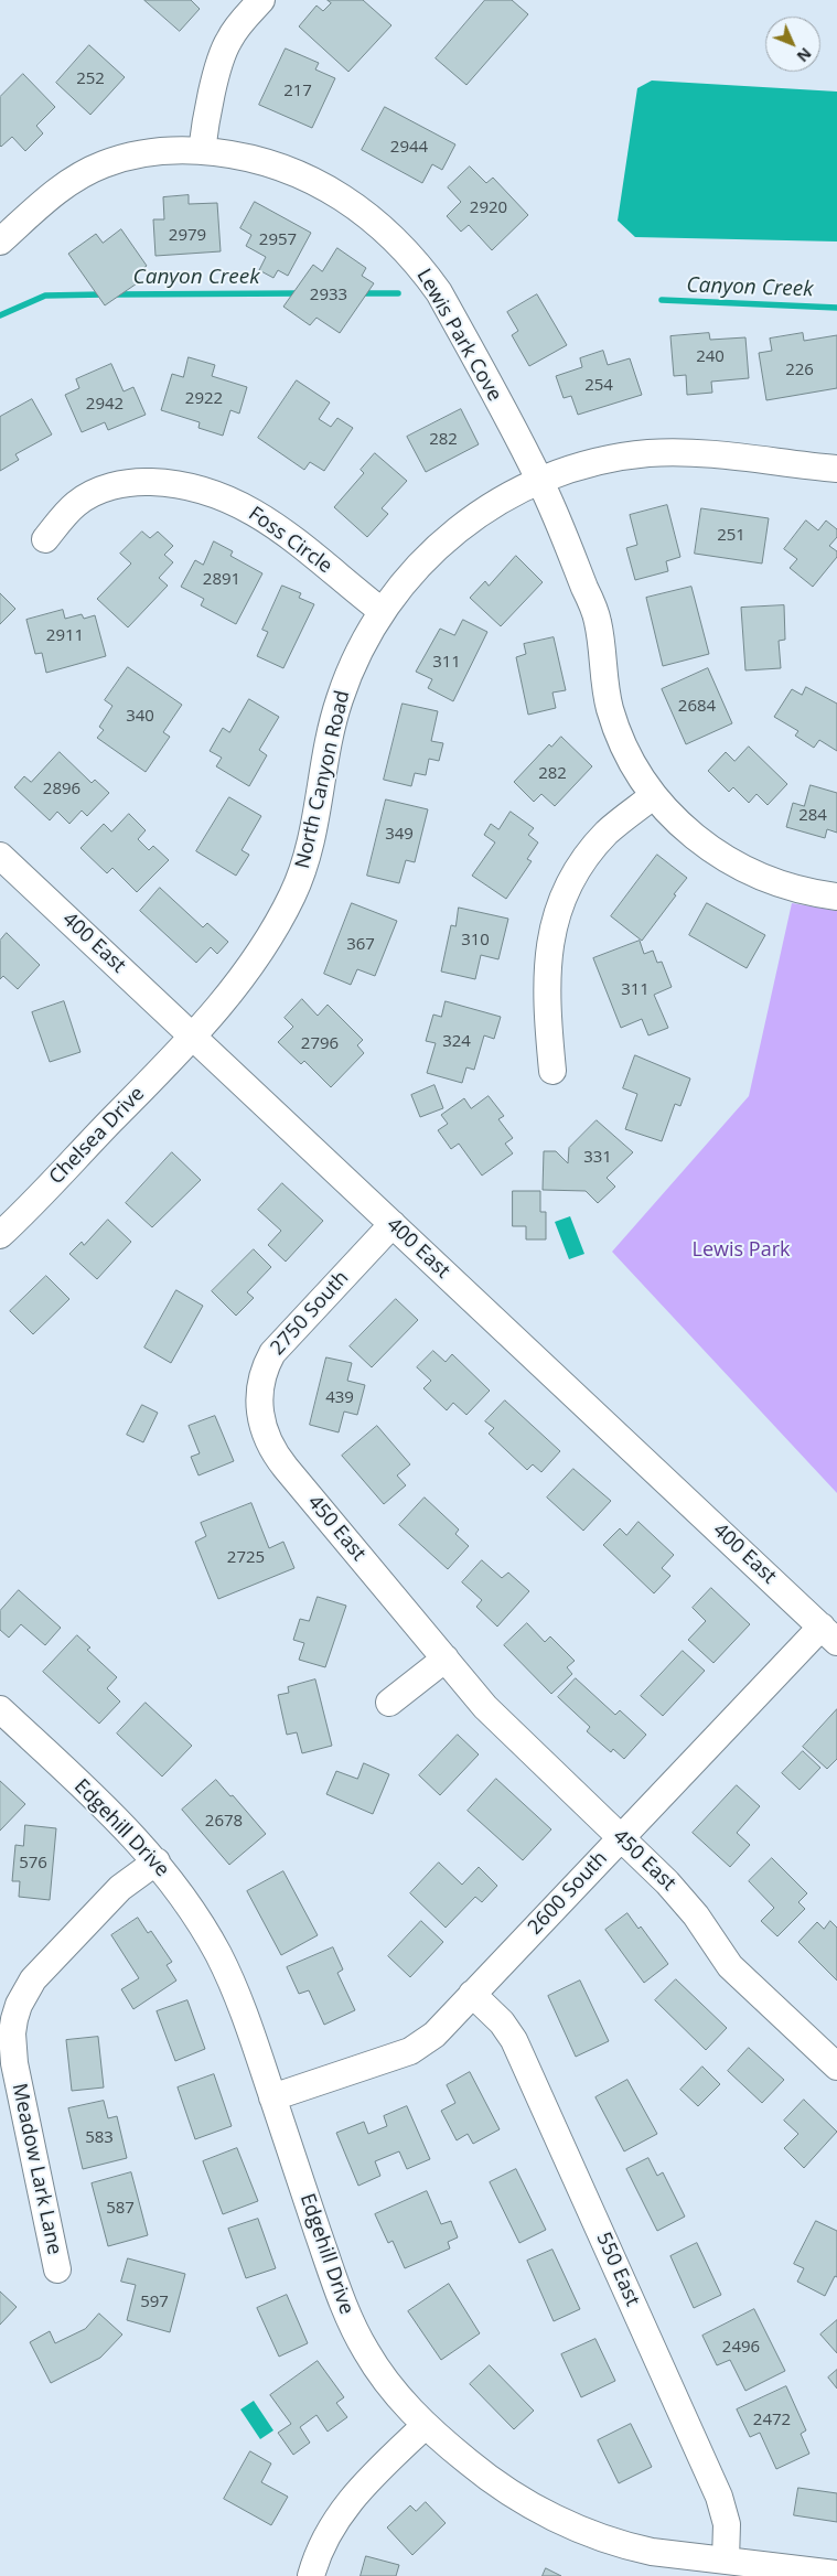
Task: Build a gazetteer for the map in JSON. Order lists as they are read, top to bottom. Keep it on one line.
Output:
{"streets":{"street":["Lewis Park Cove","Foss Circle","North Canyon Road","400 East","Chelsea Drive","2750 South","450 East","Edgehill Drive","2600 South","Meadow Lark Lane","550 East"]},"crossings":[["Lewis Park Cove","North Canyon Road"],["Foss Circle","North Canyon Road"],["North Canyon Road","400 East"],["North Canyon Road","Chelsea Drive"],["400 East","Chelsea Drive"],["400 East","2750 South"],["400 East","2600 South"],["2750 South","450 East"],["450 East","2600 South"],["Edgehill Drive","2600 South"],["Edgehill Drive","Meadow Lark Lane"],["Edgehill Drive","550 East"],["2600 South","550 East"]],"water":["Canyon Creek"],"parks":["Lewis Park"],"house_numbers":["252","217","2944","2920","2979","2957","2933","240","226","254","2922","2942","282","251","2891","2911","311","2684","340","282","2896","284","349","310","367","311","324","2796","331","439","2725","2678","576","583","587","597","2496","2472"],"north":"bottom right"}
